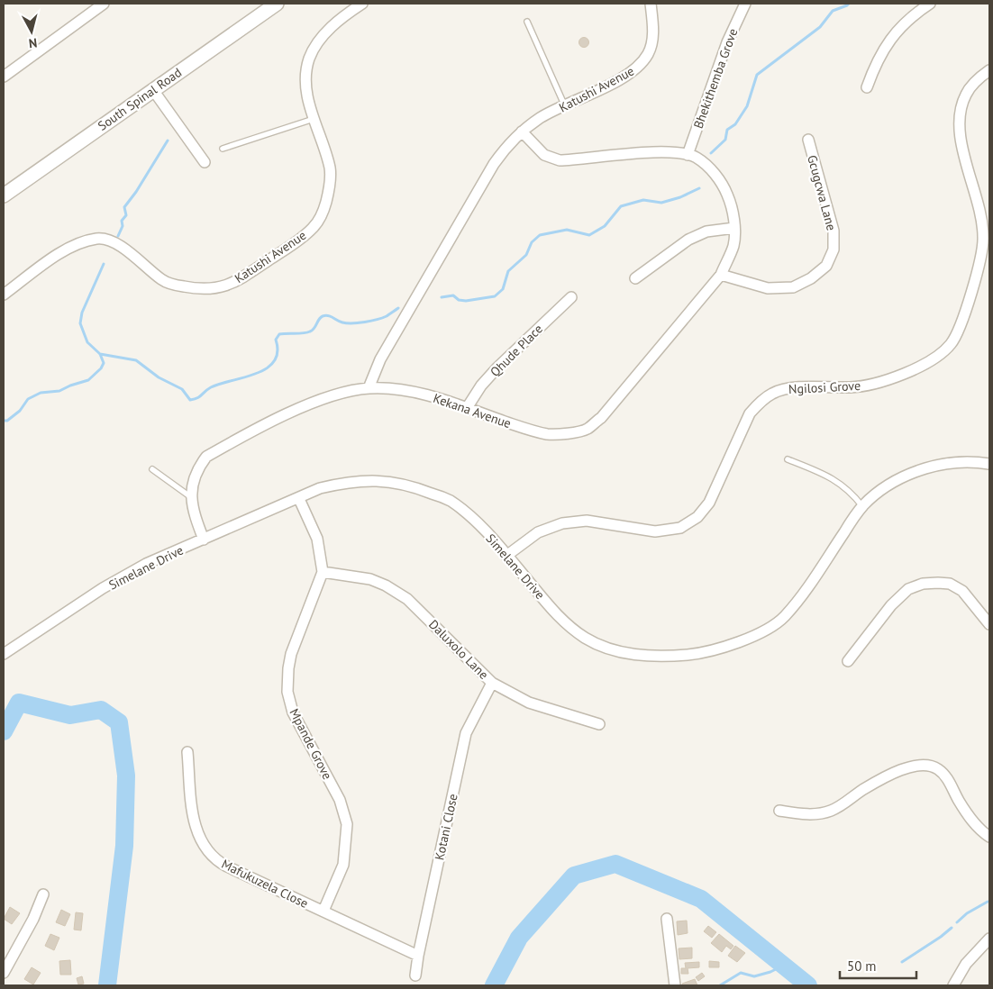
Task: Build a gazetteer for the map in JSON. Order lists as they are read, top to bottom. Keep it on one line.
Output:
{"streets":{"street":["Bhekithemba Grove","Katushi Avenue","South Spinal Road","Gcugcwa Lane","Qhude Place","Ngilosi Grove","Kekana Avenue","Simelane Drive","Daluxolo Lane","Mpande Grove","Kotani Close","Mafukuzela Close"]},"crossings":[["Bhekithemba Grove","Kekana Avenue"],["Katushi Avenue","Kekana Avenue"],["Gcugcwa Lane","Kekana Avenue"],["Qhude Place","Kekana Avenue"],["Ngilosi Grove","Simelane Drive"],["Kekana Avenue","Simelane Drive"],["Daluxolo Lane","Mpande Grove"],["Daluxolo Lane","Kotani Close"],["Mpande Grove","Mafukuzela Close"],["Kotani Close","Mafukuzela Close"]],"scale_bar":"50 m","north":"bottom"}
